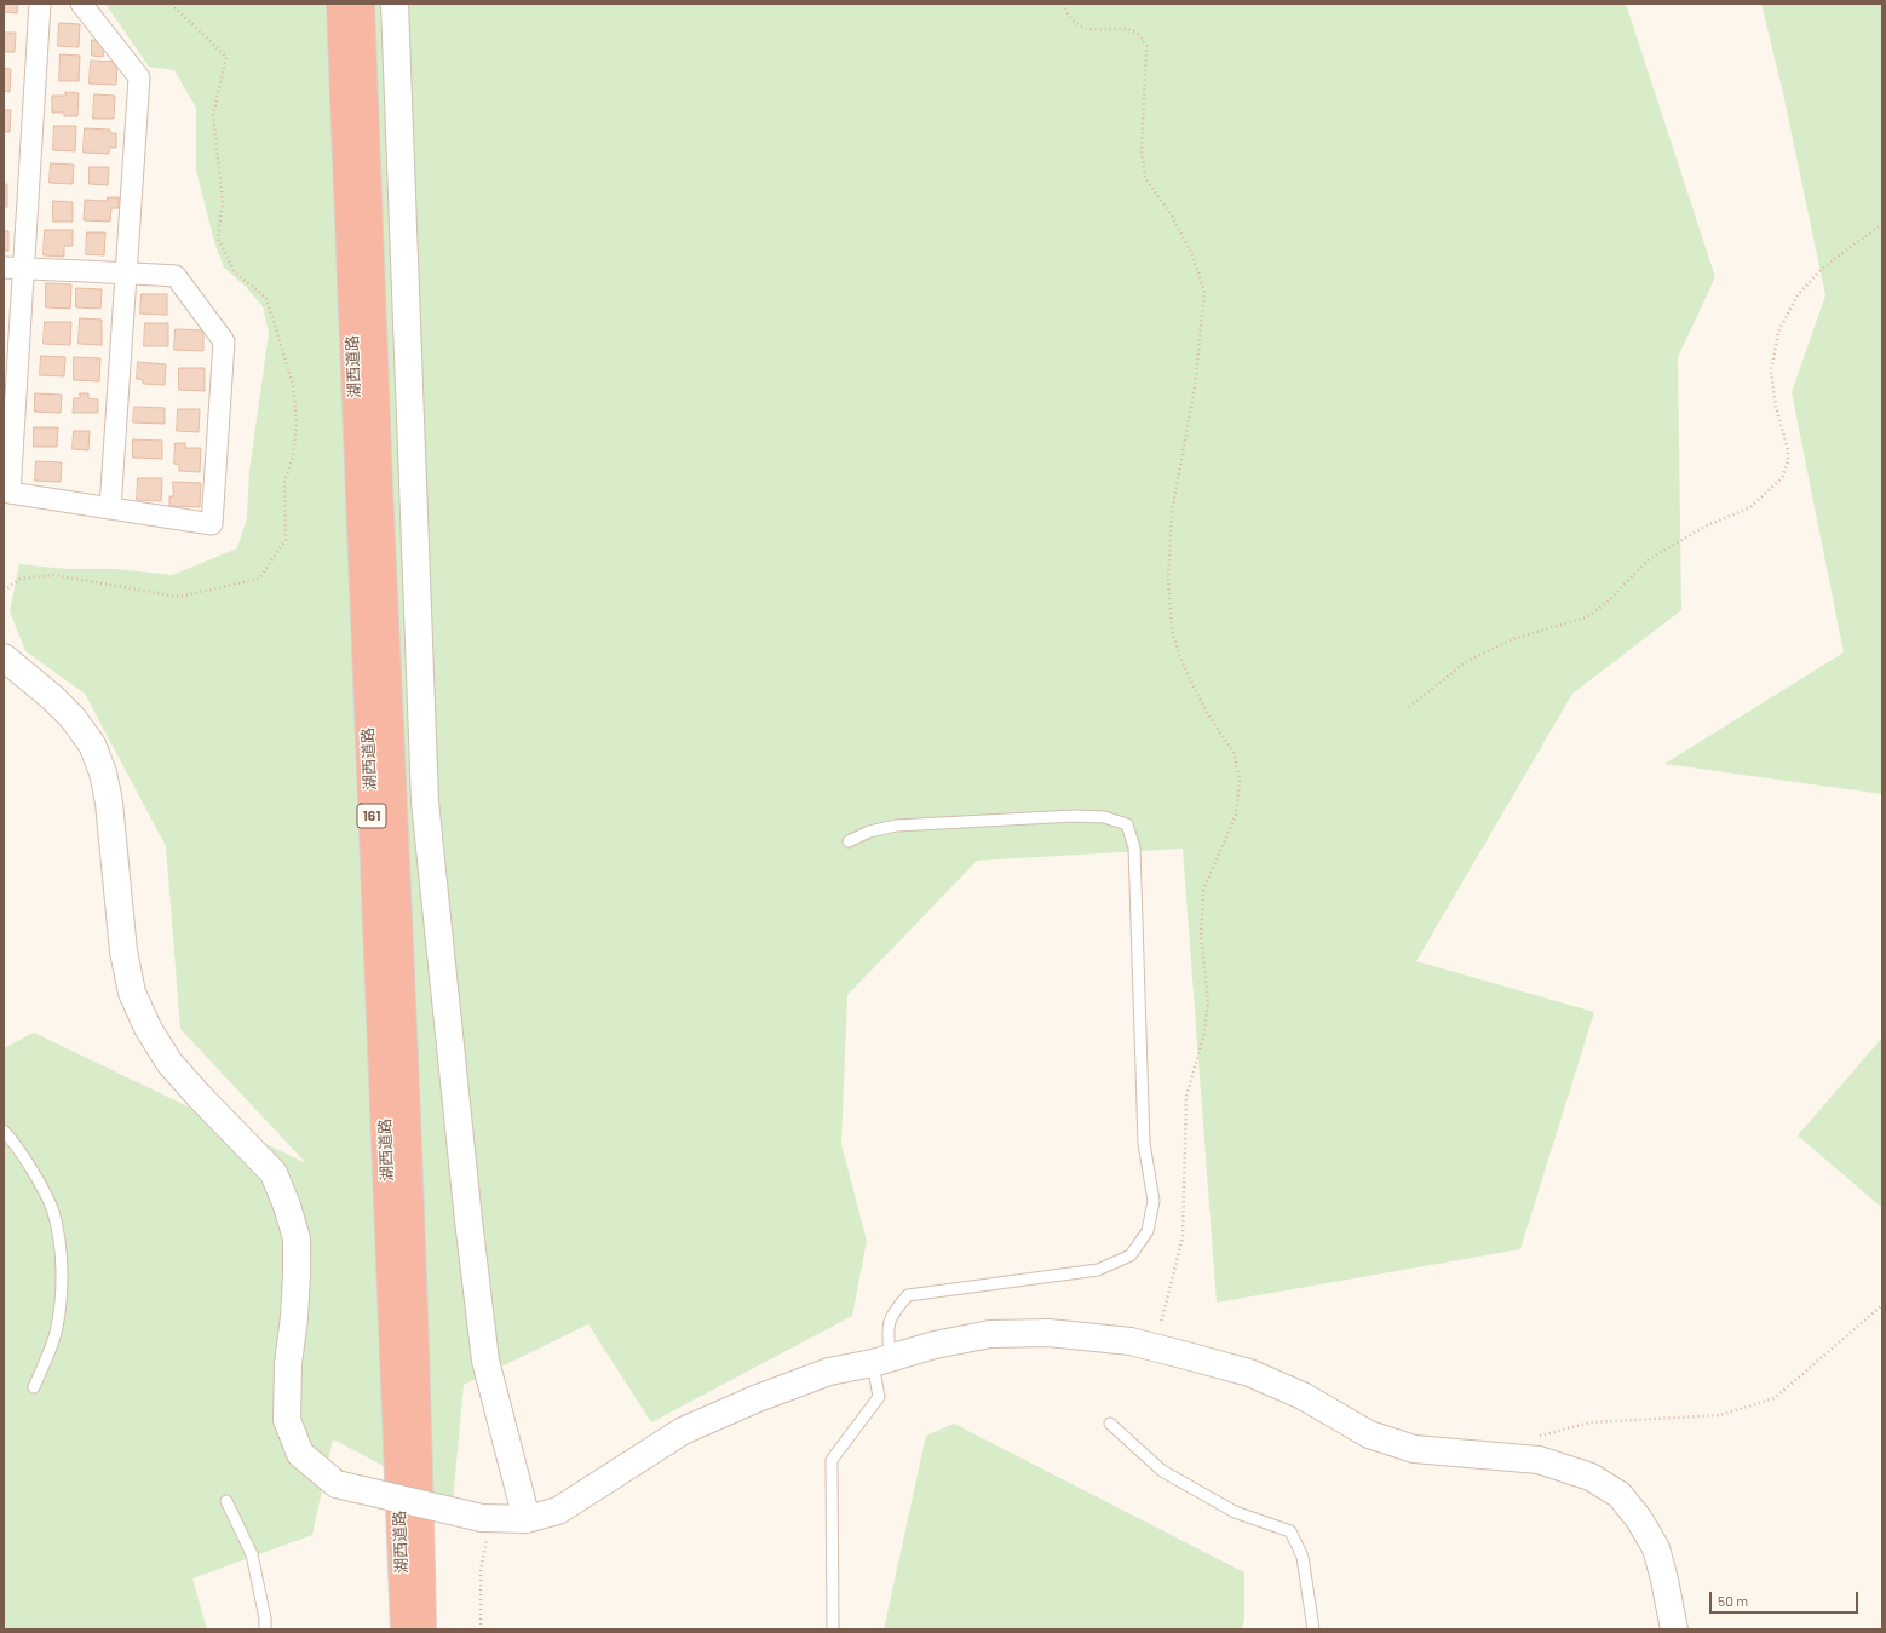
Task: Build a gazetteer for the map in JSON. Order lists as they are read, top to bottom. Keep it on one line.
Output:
{"streets":{"highway":["湖西道路","161"]},"scale_bar":"50 m"}
